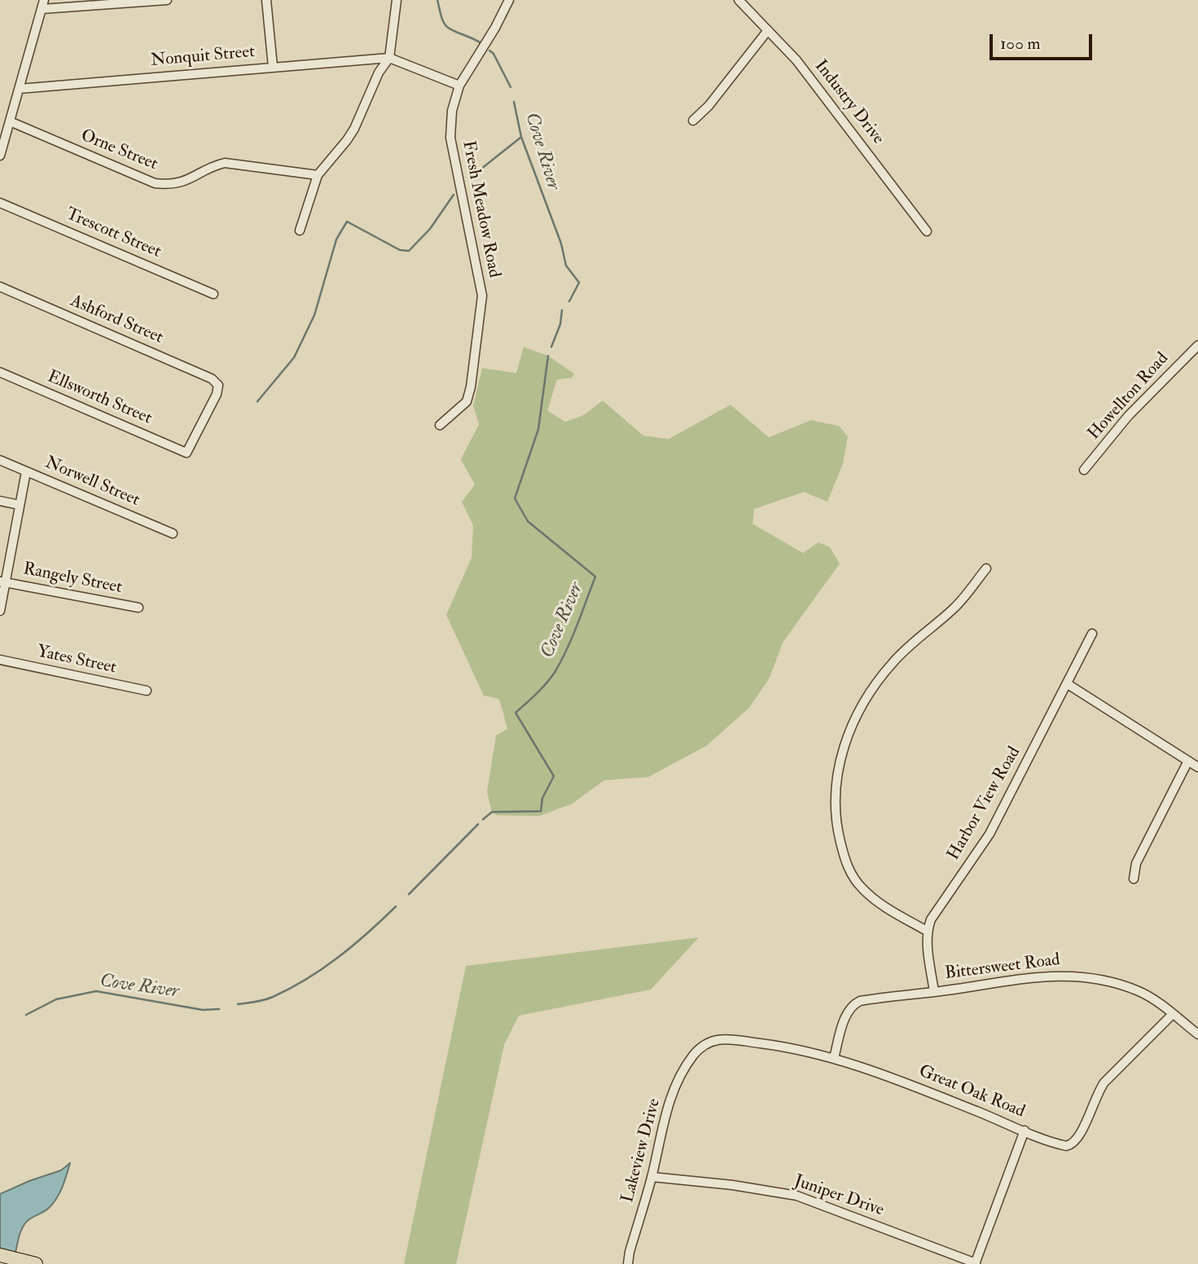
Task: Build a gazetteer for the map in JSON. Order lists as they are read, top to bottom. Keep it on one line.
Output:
{"streets":{"street":["Nonquit Street","Industry Drive","Orne Street","Fresh Meadow Road","Trescott Street","Ashford Street","Howellton Road","Ellsworth Street","Norwell Street","Rangely Street","Yates Street","Harbor View Road","Bittersweet Road","Great Oak Road","Lakeview Drive","Juniper Drive"]},"crossings":[["Ashford Street","Ellsworth Street"],["Bittersweet Road","Great Oak Road"],["Great Oak Road","Lakeview Drive"],["Lakeview Drive","Juniper Drive"]],"water":["Cove River"],"scale_bar":"100 m"}
